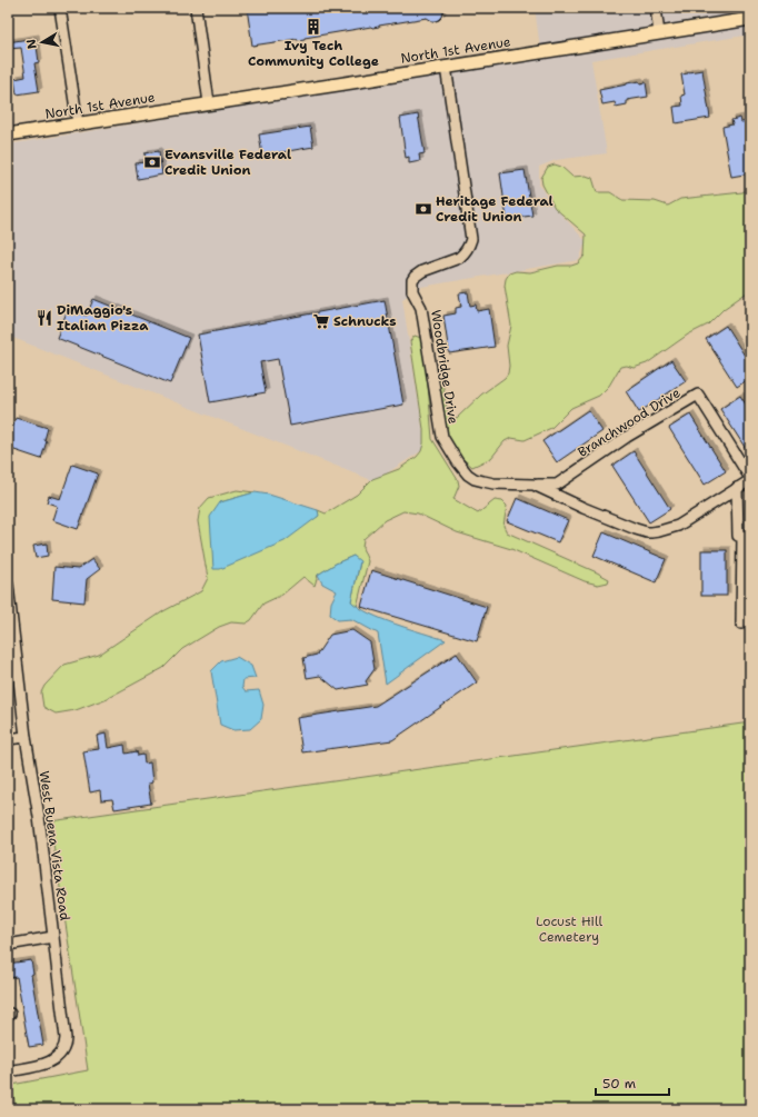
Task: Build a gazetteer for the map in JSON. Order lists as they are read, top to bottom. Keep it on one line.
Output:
{"streets":{"main road":["North 1st Avenue"],"street":["Woodbridge Drive","Branchwood Drive","West Buena Vista Road"]},"crossings":[["North 1st Avenue","Woodbridge Drive"],["Woodbridge Drive","Branchwood Drive"]],"parks":["Locust Hill Cemetery"],"places":{"building":["Ivy Tech Community College"],"bank":["Evansville Federal Credit Union","Heritage Federal Credit Union"],"restaurant":["DiMaggio's Italian Pizza"],"supermarket":["Schnucks"]},"scale_bar":"50 m","north":"left"}
